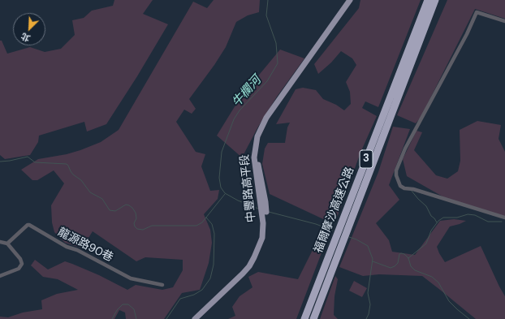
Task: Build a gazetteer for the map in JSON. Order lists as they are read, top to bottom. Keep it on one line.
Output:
{"streets":{"highway":["3","福爾摩沙高速公路"],"main road":["中豐路高平段"],"street":["龍源路90巷"]},"water":["牛欄河"],"north":"bottom left"}
